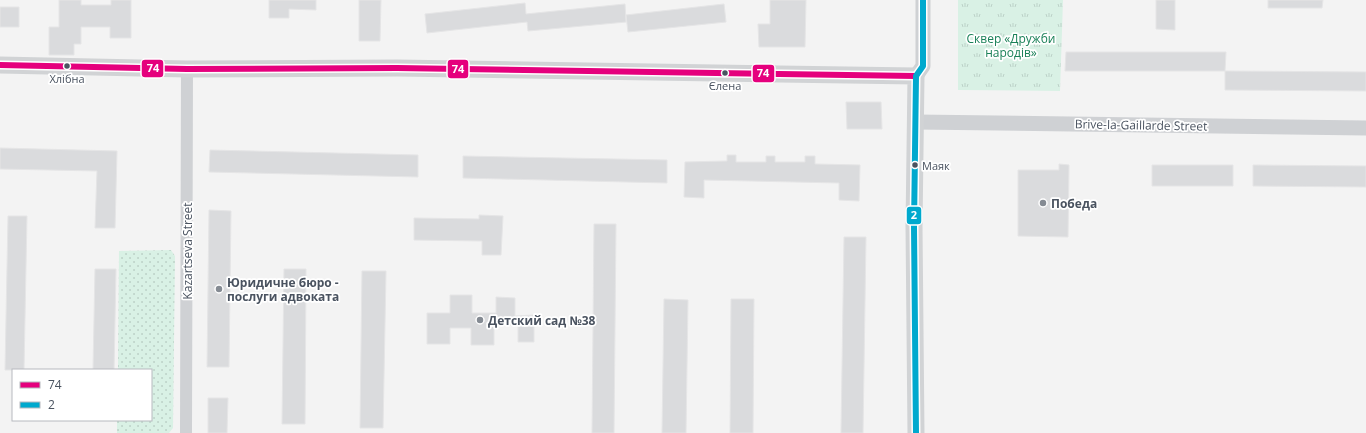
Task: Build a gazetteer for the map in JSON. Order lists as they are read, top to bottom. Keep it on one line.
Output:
{"streets":{"street":["Brive-la-Gaillarde Street","Kazartseva Street"]},"parks":["Сквер «Дружби народів»"],"places":["Хлібна","Єлена","Маяк","Победа","Юридичне бюро - послуги адвоката","Детский сад №38"],"lines":["transit line 2","transit line 74"],"legend":["74","2"]}
